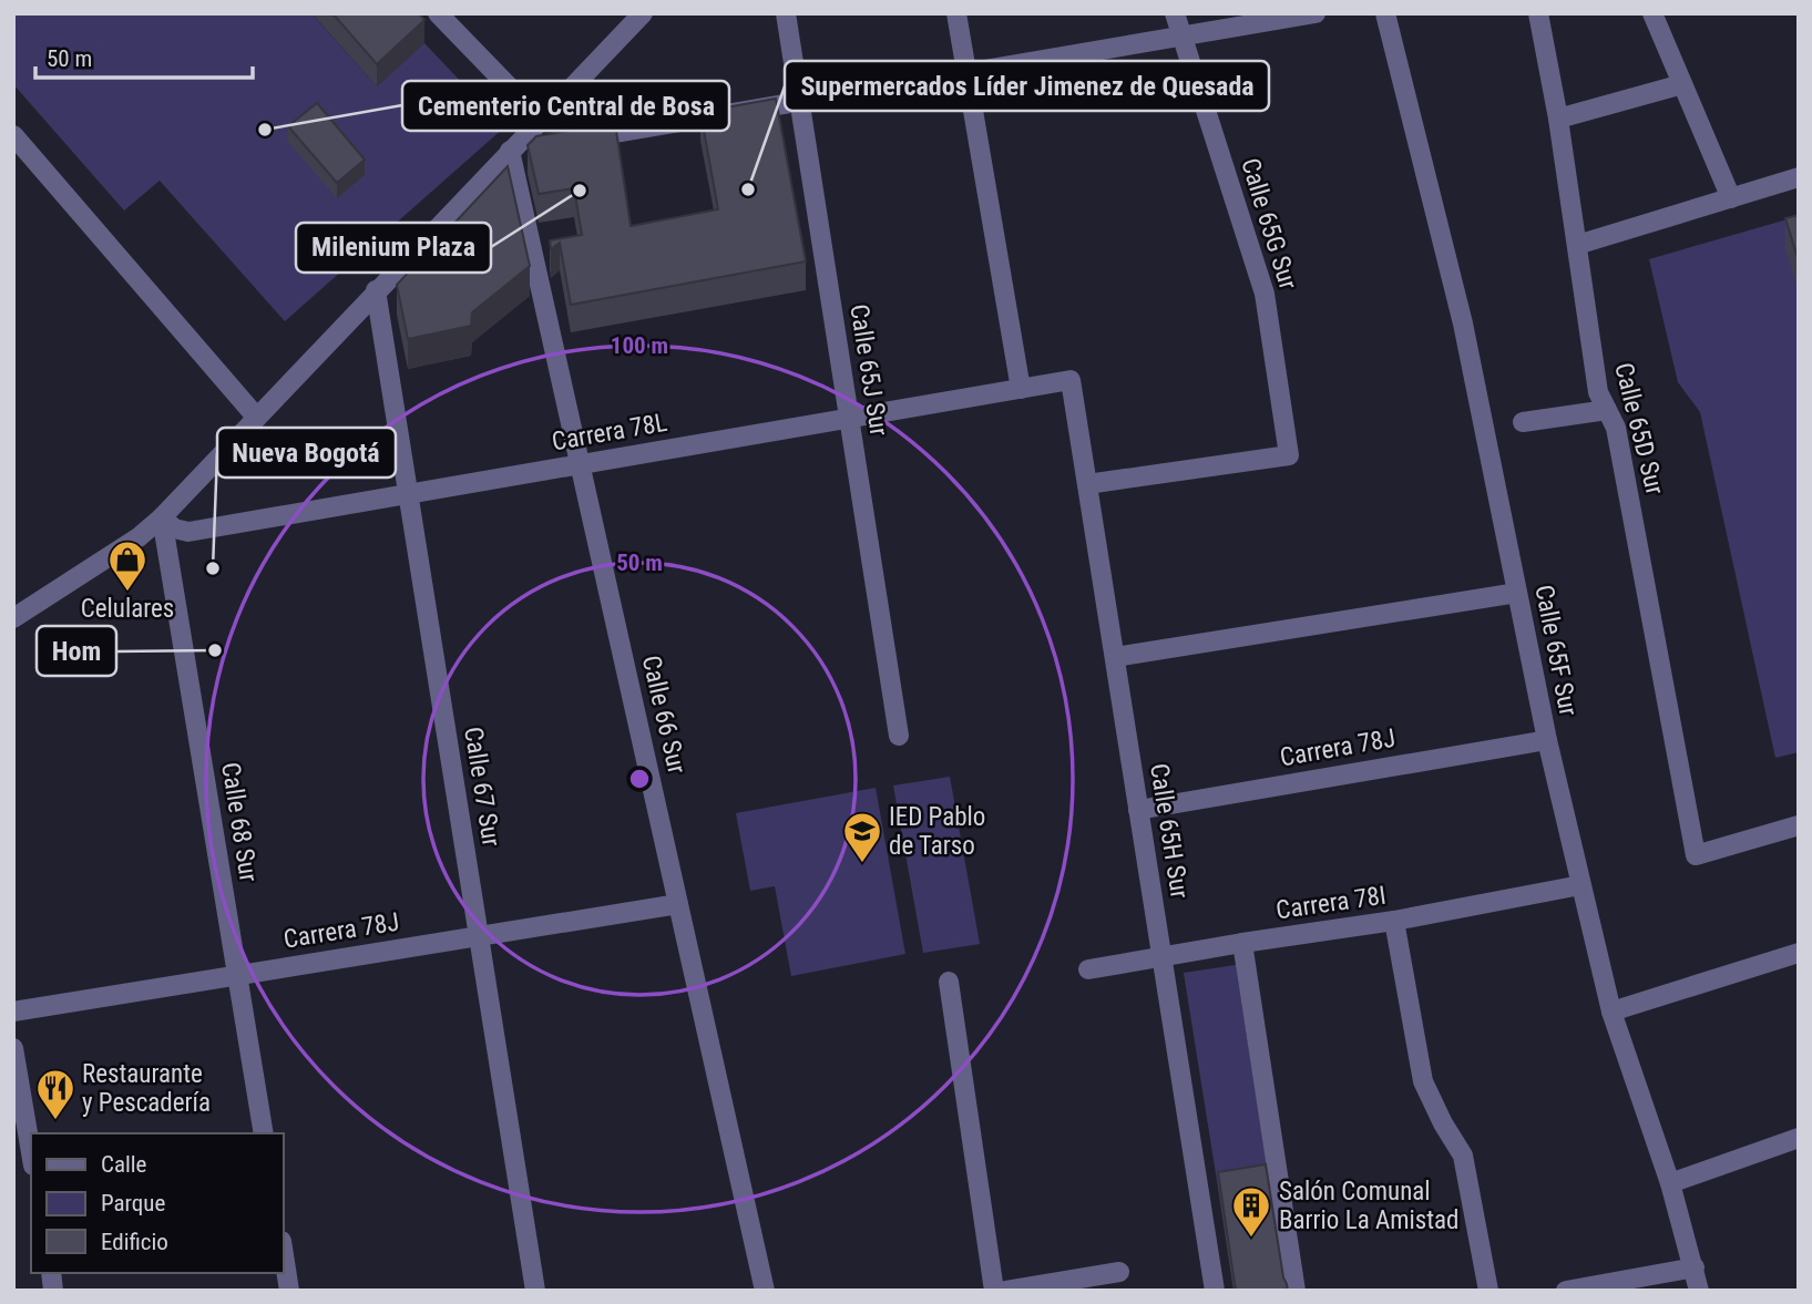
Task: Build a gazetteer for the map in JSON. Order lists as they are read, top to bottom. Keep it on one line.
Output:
{"streets":{"street":["Calle 65G Sur","Calle 65J Sur","Calle 65D Sur","Carrera 78L","Calle 65F Sur","Calle 66 Sur","Carrera 78J","Calle 67 Sur","Calle 68 Sur","Calle 65H Sur","Carrera 78I"]},"crossings":[["Calle 65G Sur","Calle 65H Sur"],["Calle 65J Sur","Carrera 78L"],["Carrera 78L","Calle 66 Sur"],["Carrera 78L","Calle 67 Sur"],["Carrera 78L","Calle 68 Sur"],["Carrera 78L","Calle 65H Sur"],["Calle 65F Sur","Carrera 78J"],["Calle 65F Sur","Carrera 78I"],["Calle 66 Sur","Carrera 78J"],["Carrera 78J","Calle 67 Sur"],["Carrera 78J","Calle 68 Sur"],["Carrera 78J","Calle 65H Sur"],["Calle 65H Sur","Carrera 78I"]],"places":{"other":["Cementerio Central de Bosa","Supermercados Líder Jimenez de Quesada","Milenium Plaza","Nueva Bogotá","Hom"],"shop":["Celulares"],"school or university":["IED Pablo de Tarso"],"restaurant":["Restaurante y Pescadería"],"building":["Salón Comunal Barrio La Amistad"]},"legend":["Calle","Parque","Edificio"],"scale_bar":"50 m","rings":["100 m","50 m"]}
